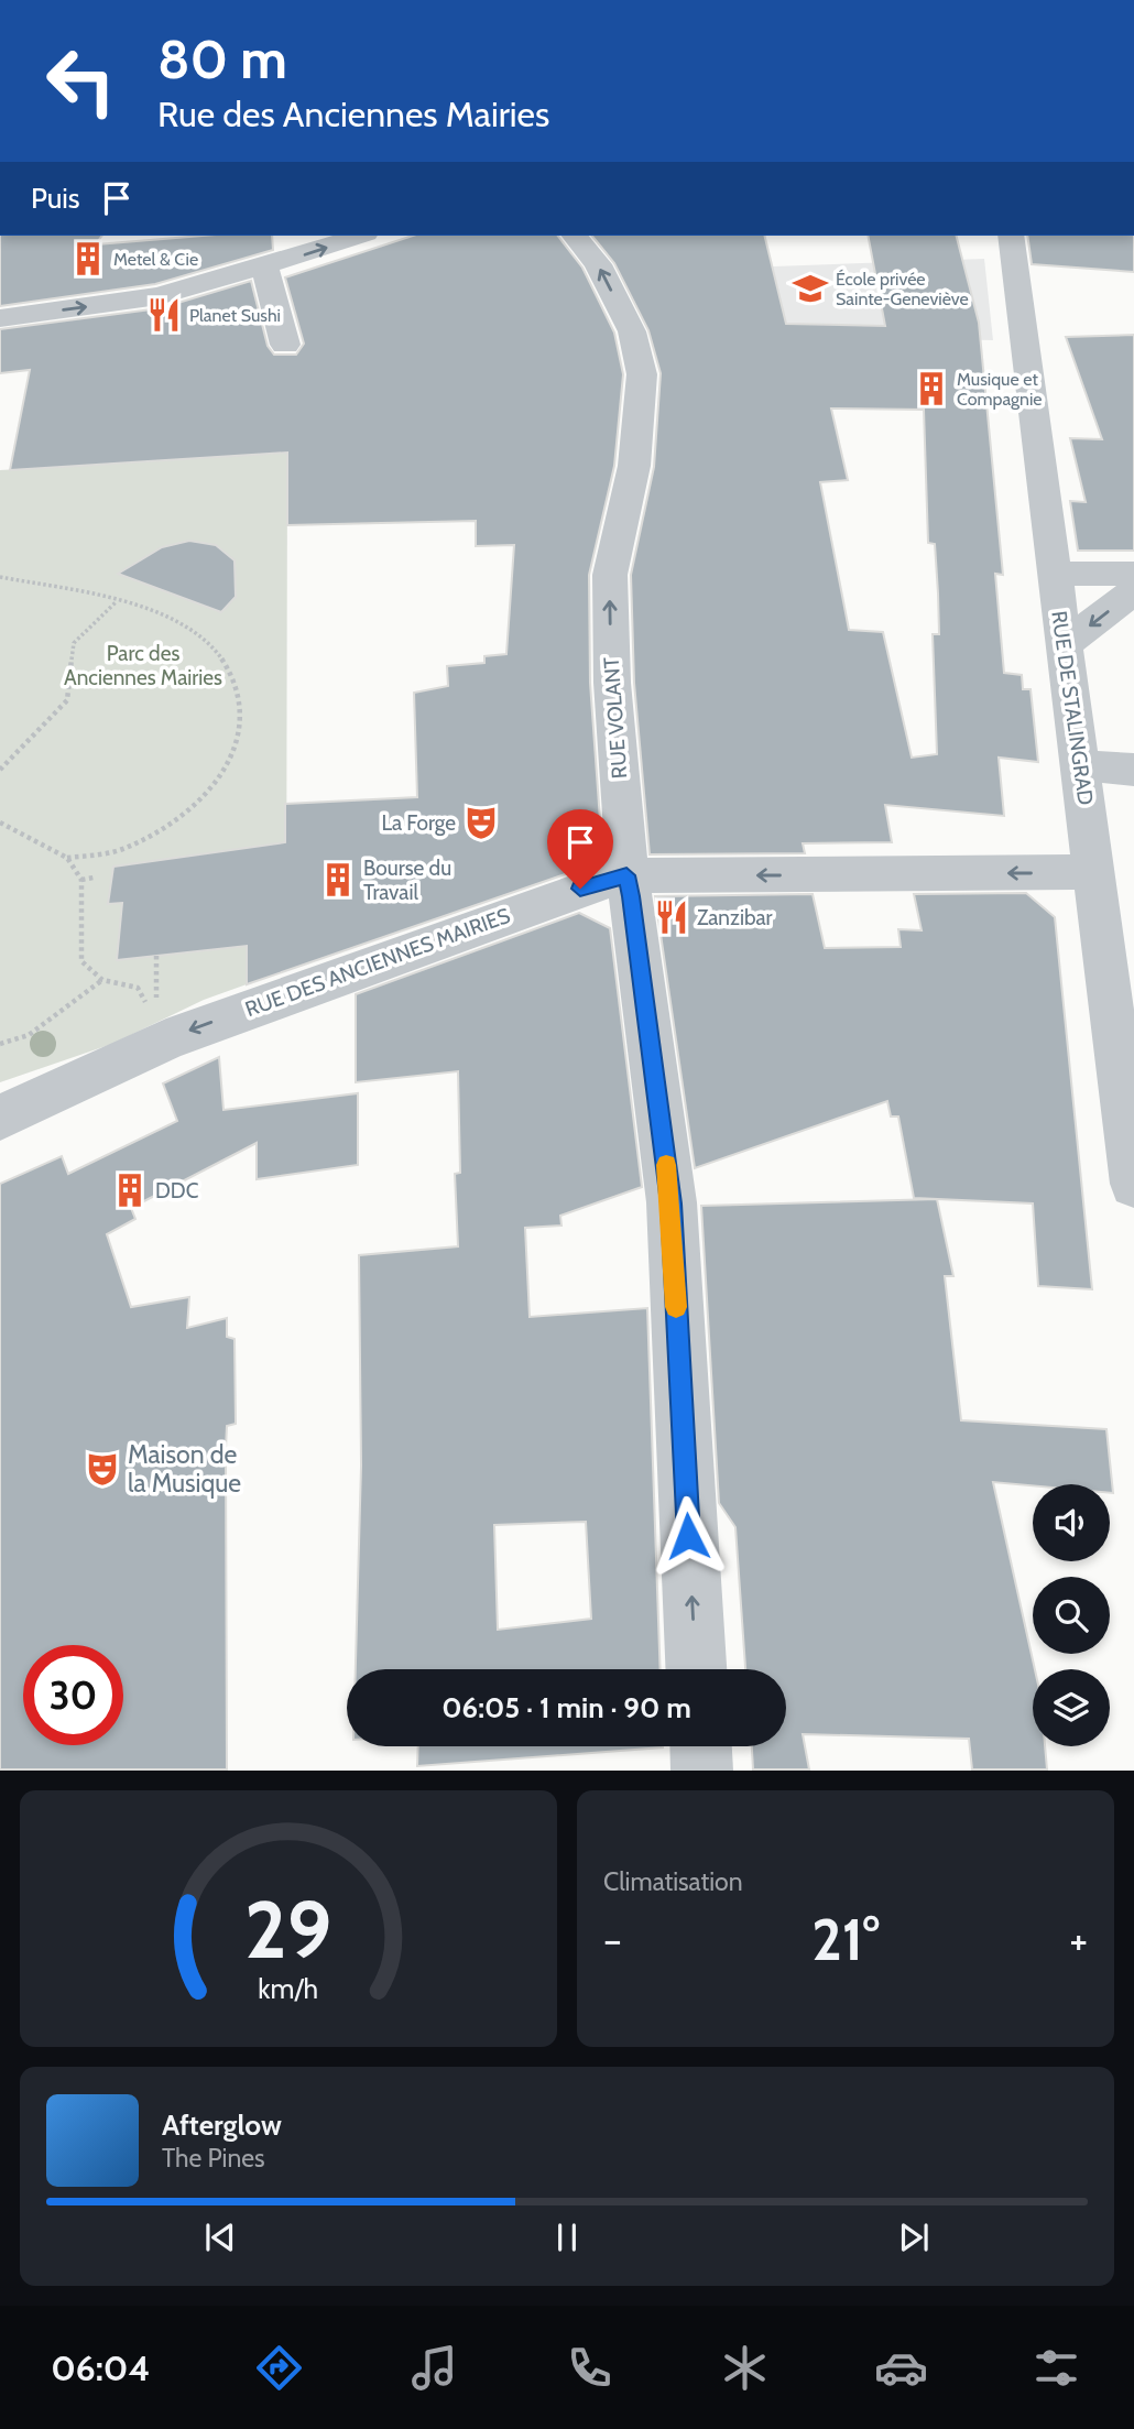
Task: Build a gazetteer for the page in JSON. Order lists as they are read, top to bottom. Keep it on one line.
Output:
{"streets":{"street":["RUE DE STALINGRAD","RUE VOLANT","RUE DES ANCIENNES MAIRIES"]},"crossings":[["RUE DE STALINGRAD","RUE DES ANCIENNES MAIRIES"],["RUE VOLANT","RUE DES ANCIENNES MAIRIES"]],"one_way":["RUE VOLANT","RUE DES ANCIENNES MAIRIES"],"parks":["Parc des Anciennes Mairies"],"places":{"building":["Metel & Cie","Musique et Compagnie","Bourse du Travail","DDC"],"school or university":["École privée Sainte-Geneviève"],"restaurant":["Planet Sushi","Zanzibar"],"theatre":["La Forge","Maison de la Musique"]},"page":{"turn":["80 m","Rue des Anciennes Mairies"],"then":"Puis","limit":"30","trip":"06:05 · 1 min · 90 m","tile":"Climatisation","heat":["−","21°","+"],"song":["Afterglow","The Pines"],"tabs":"06:04","gauge":["29","km/h"]}}
